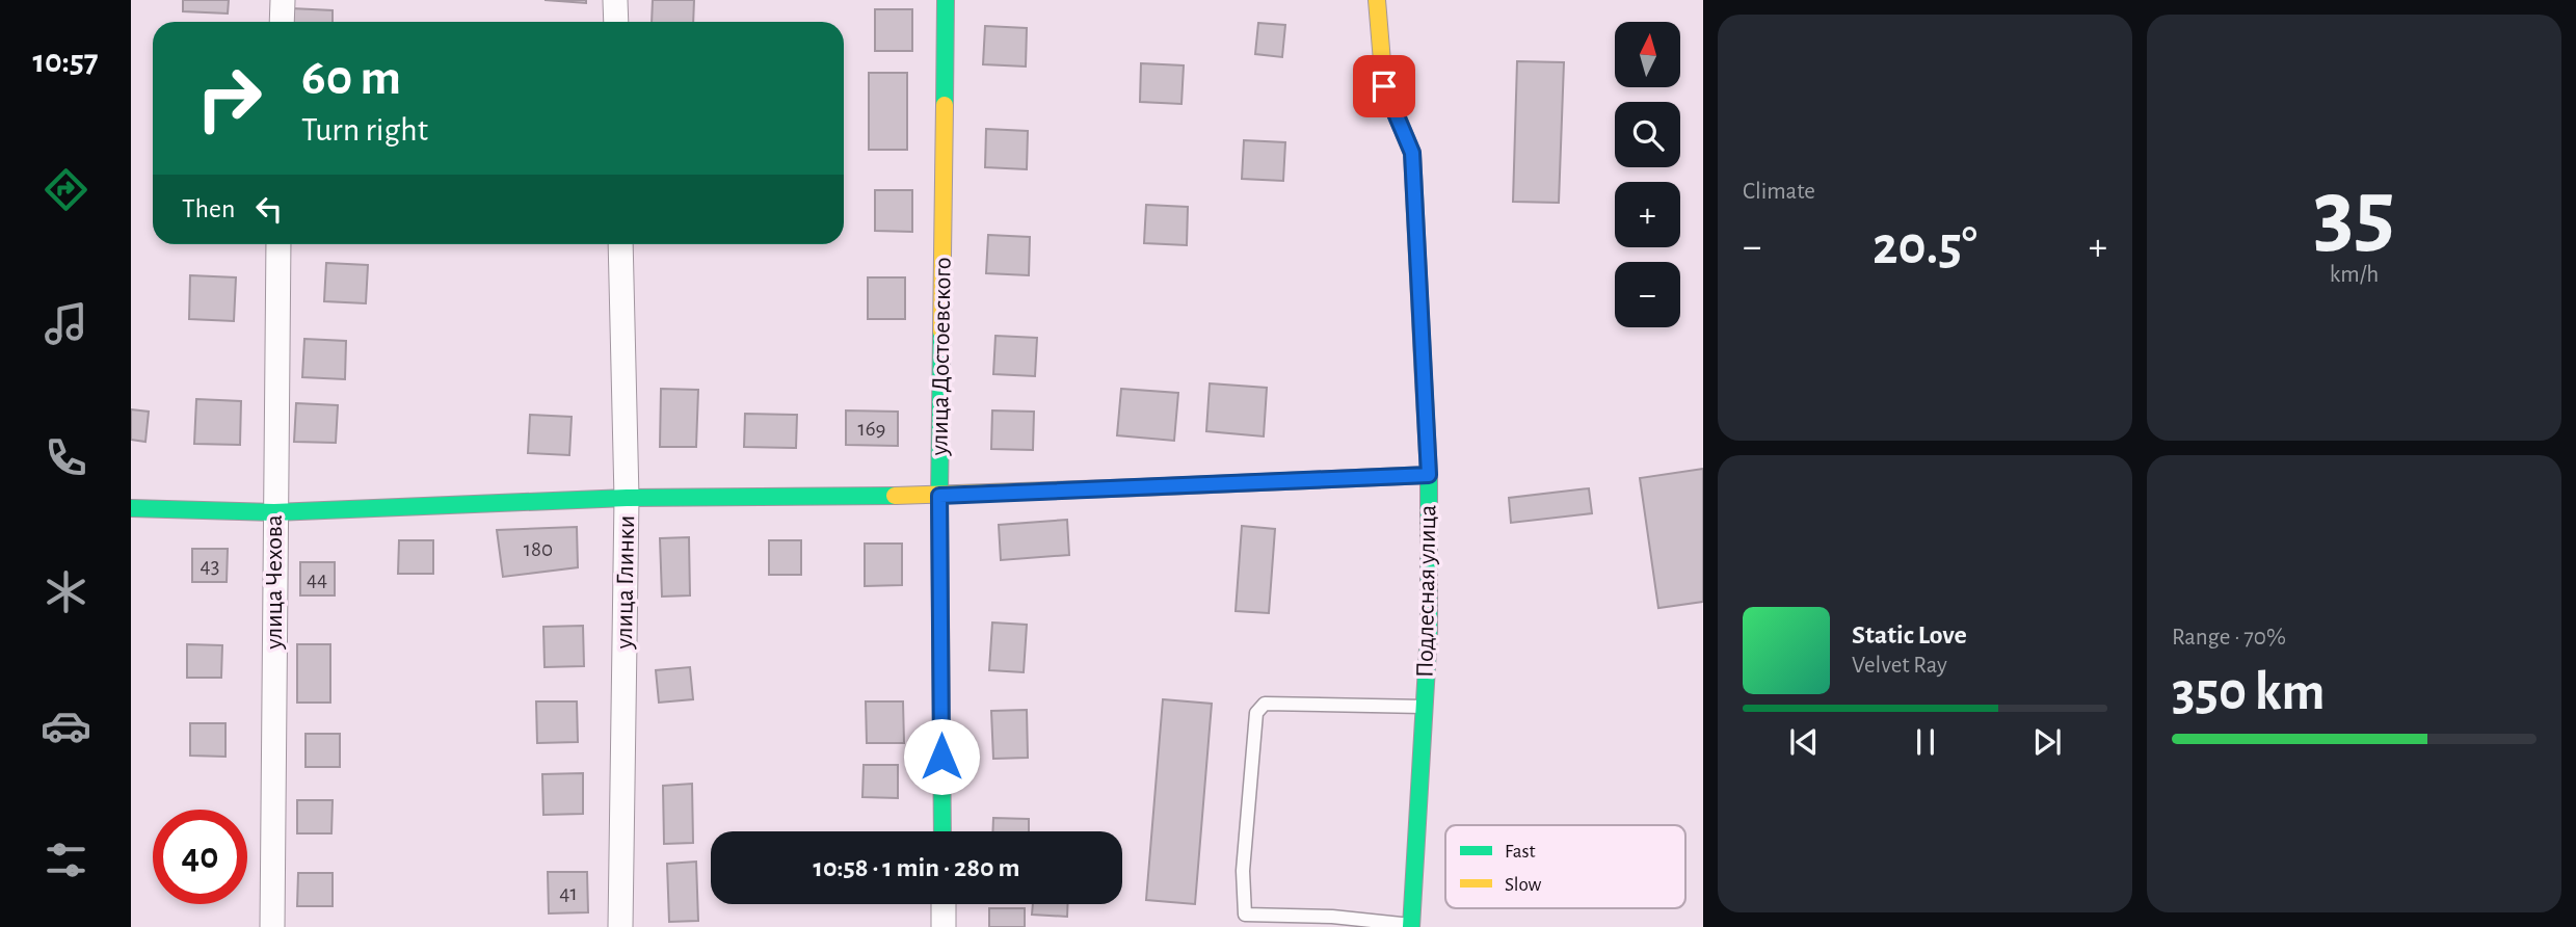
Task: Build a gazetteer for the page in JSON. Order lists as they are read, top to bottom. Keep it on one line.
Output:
{"streets":{"street":["улица Достоевского","улица Чехова","улица Глинки","Подлесная улица"]},"house_numbers":["169","180","43","44","41"],"legend":["Fast","Slow"],"north":"top","page":{"tabs":"10:57","tile":["Climate",["35","km/h"],["Range · 70%","350 km"]],"map_buttons":["+","−"],"turn":["60 m","Turn right"],"then":"Then","heat":["−","20.5°","+"],"song":["Static Love","Velvet Ray"],"limit":"40","trip":"10:58 · 1 min · 280 m"}}
